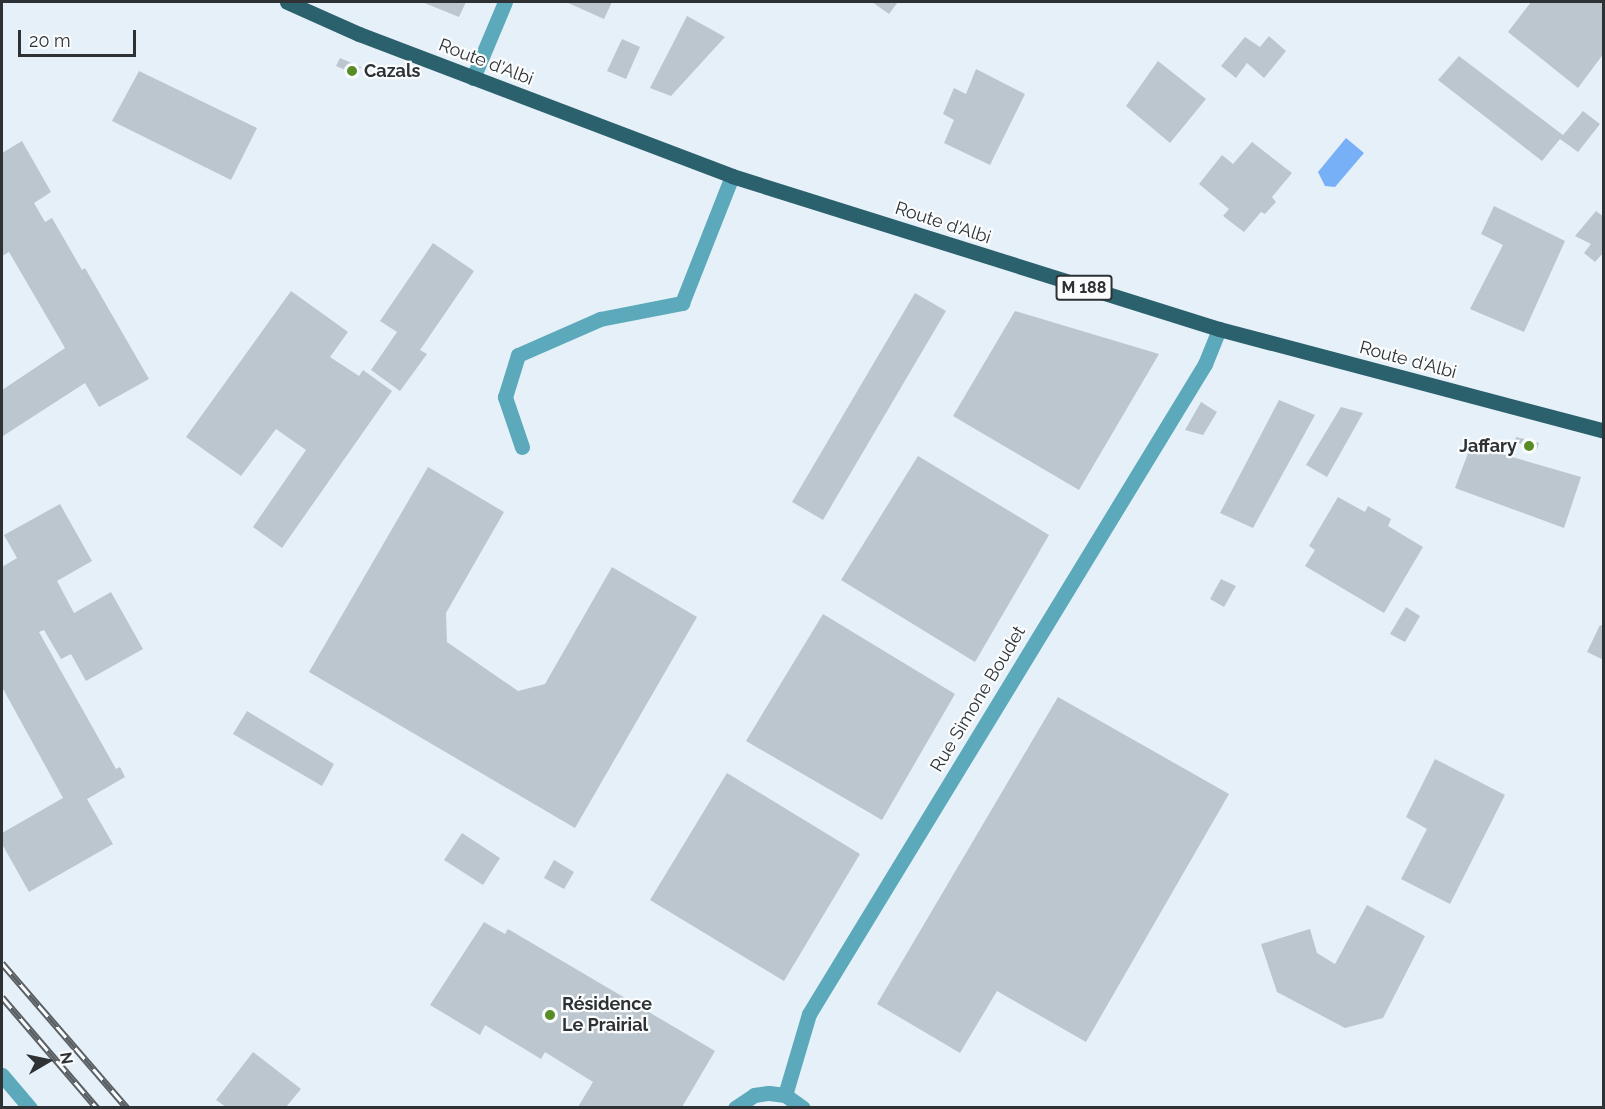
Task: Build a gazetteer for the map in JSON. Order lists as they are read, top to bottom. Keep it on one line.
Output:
{"streets":{"main road":["Route d'Albi","M 188"],"street":["Rue Simone Boudet"]},"crossings":[["Route d'Albi","Rue Simone Boudet"]],"places":["Cazals","Jaffary","Résidence Le Prairial"],"scale_bar":"20 m","north":"right"}
